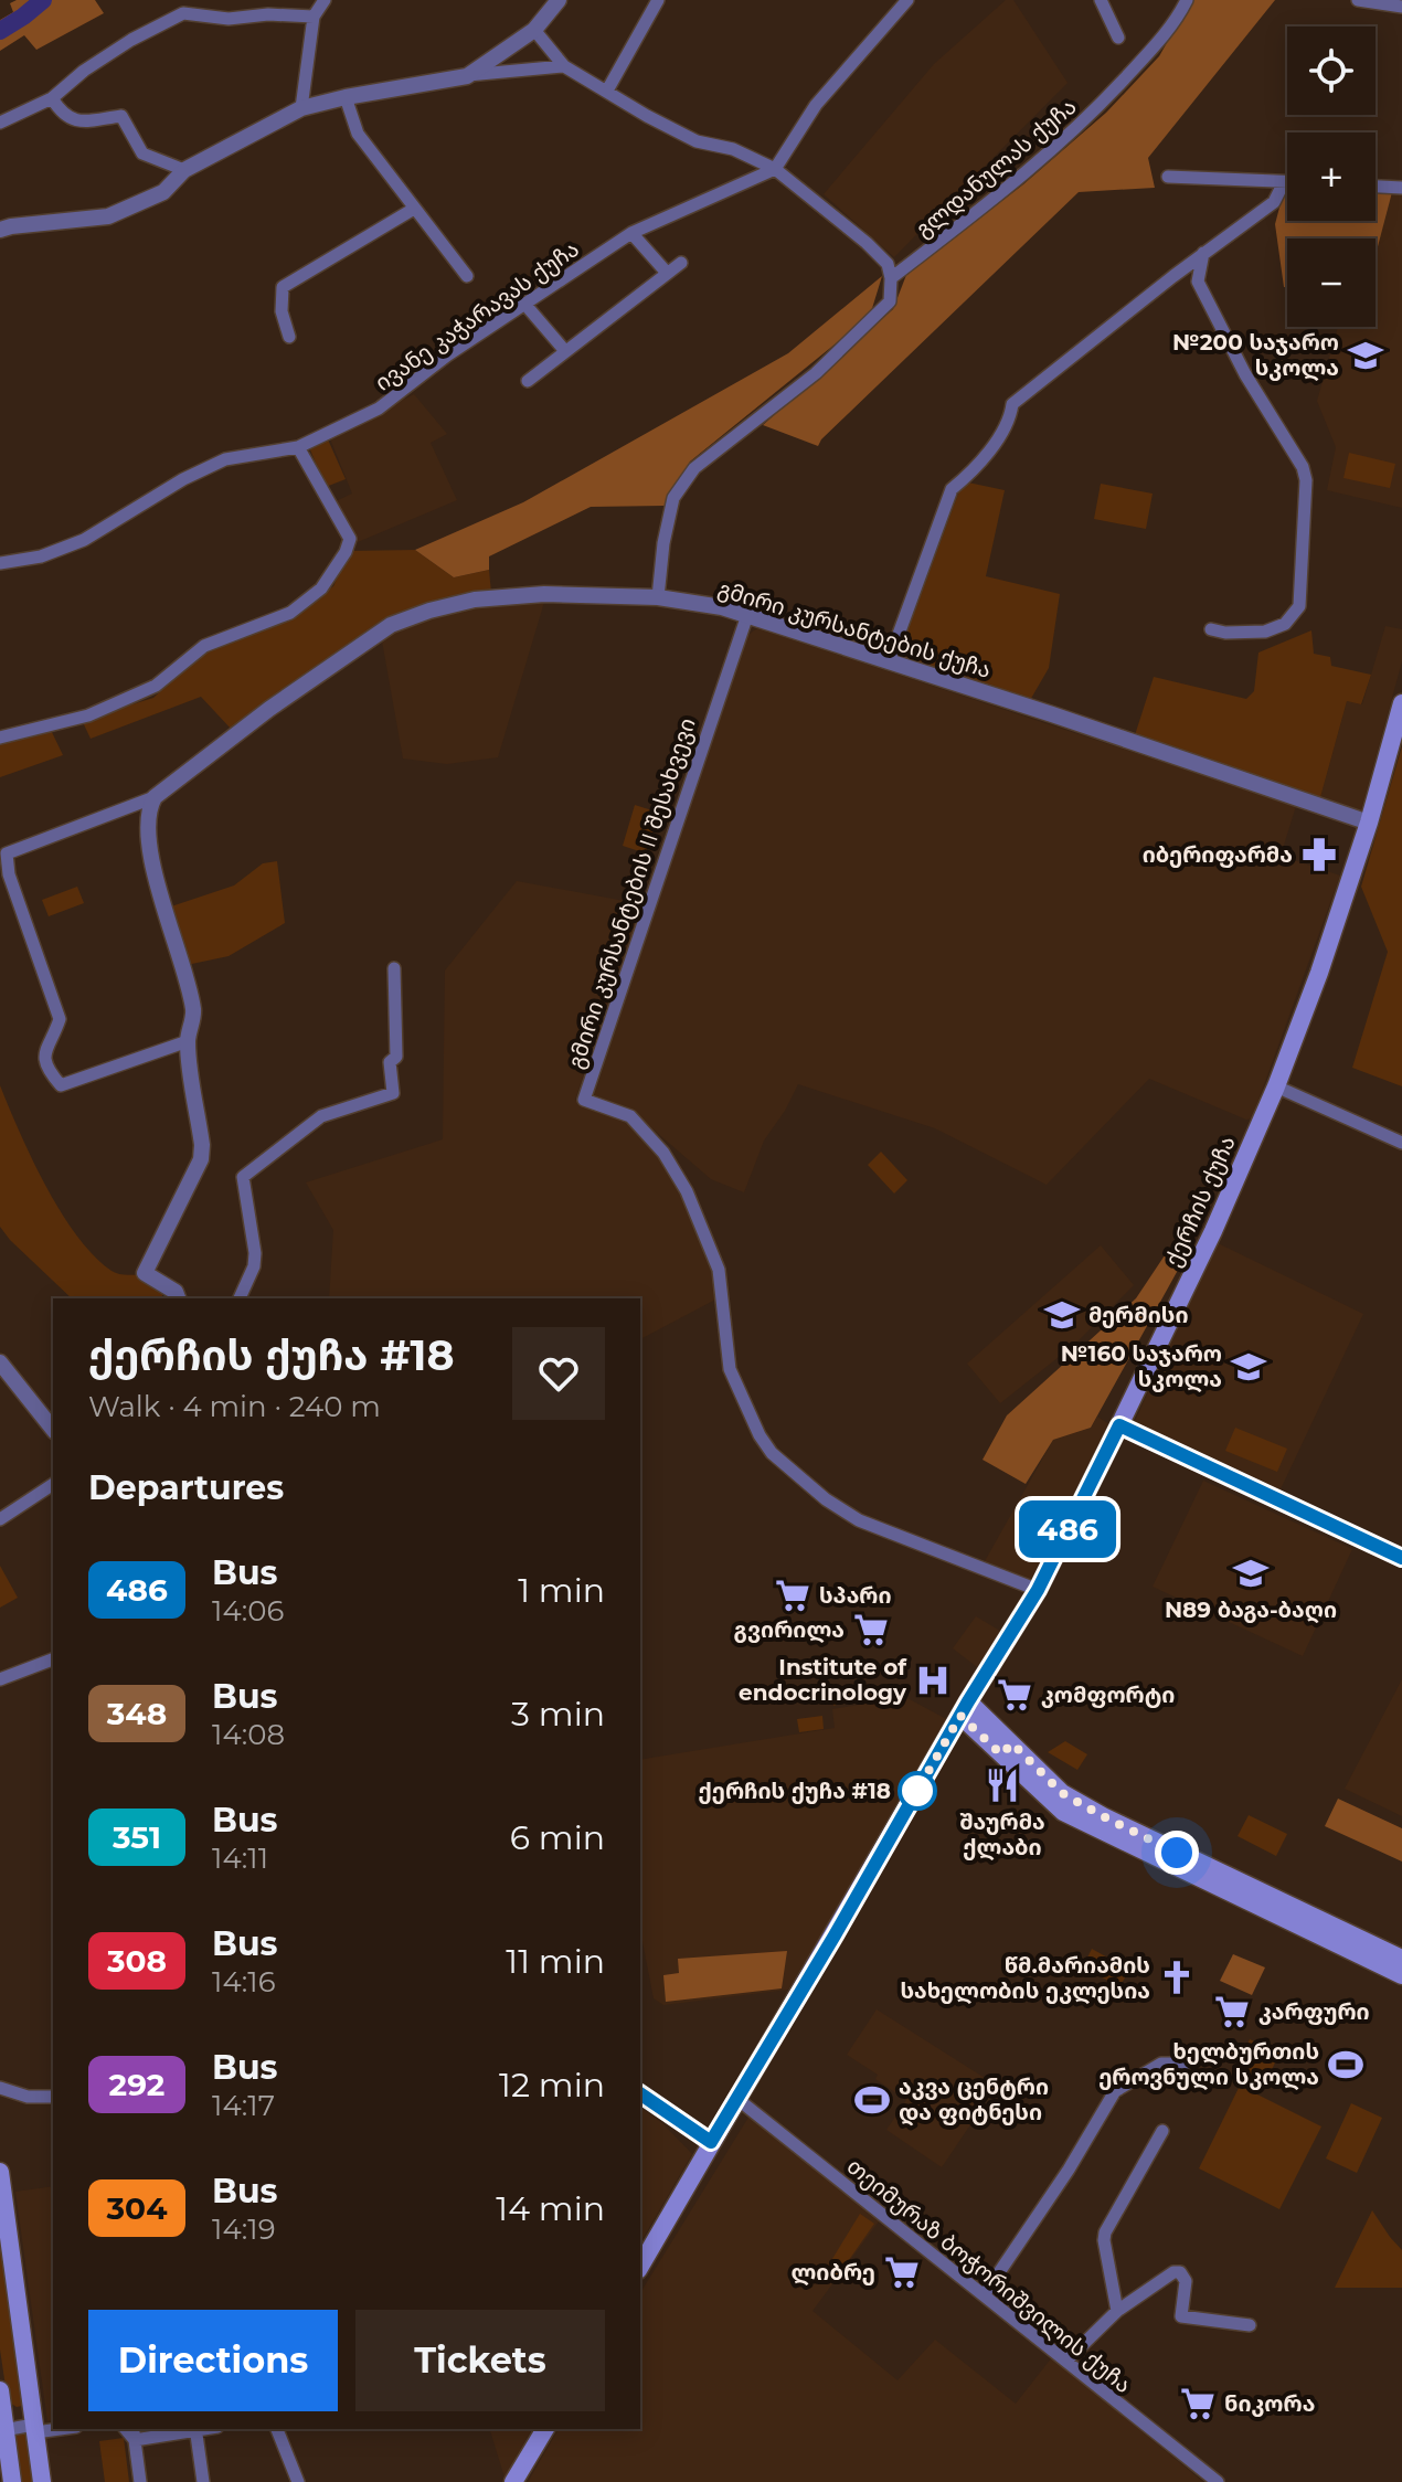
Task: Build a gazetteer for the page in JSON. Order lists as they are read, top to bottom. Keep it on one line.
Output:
{"streets":{"main road":["ქერჩის ქუჩა"],"street":["გლდანულას ქუჩა","ივანე კაჭარავას ქუჩა","გმირი კურსანტების ქუჩა","გმირი კურსანტების II შესახვევი","თეიმურაზ ბოჭორიშვილის ქუჩა"]},"crossings":[["გმირი კურსანტების ქუჩა","გმირი კურსანტების II შესახვევი"],["გმირი კურსანტების ქუჩა","ქერჩის ქუჩა"],["გმირი კურსანტების II შესახვევი","ქერჩის ქუჩა"],["ქერჩის ქუჩა","თეიმურაზ ბოჭორიშვილის ქუჩა"]],"places":{"school or university":["№200 საჯარო სკოლა","მერმისი","№160 საჯარო სკოლა","N89 ბაგა-ბაღი"],"pharmacy":["იბერიფარმა"],"supermarket":["სპარი","გვირილა","კომფორტი","კარფური","ლიბრე","ნიკორა"],"hospital":["Institute of endocrinology"],"restaurant":["შაურმა ქლაბი"],"other":["ქერჩის ქუჩა #18"],"church":["წმ.მარიამის სახელობის ეკლესია"],"sports":["ხელბურთის ეროვნული სკოლა","აკვა ცენტრი და ფიტნესი"]},"lines":["bus line 486"],"page":{"on_map":"486","map_buttons":["+","−"],"heading":[["ქერჩის ქუჩა #18","Walk · 4 min · 240 m"],"Departures"],"list":[{"mark":"486","name":"Bus","note":"14:06","value":"1 min"},{"mark":"348","name":"Bus","note":"14:08","value":"3 min"},{"mark":"351","name":"Bus","note":"14:11","value":"6 min"},{"mark":"308","name":"Bus","note":"14:16","value":"11 min"},{"mark":"292","name":"Bus","note":"14:17","value":"12 min"},{"mark":"304","name":"Bus","note":"14:19","value":"14 min"}],"buttons":["Directions","Tickets"]}}
